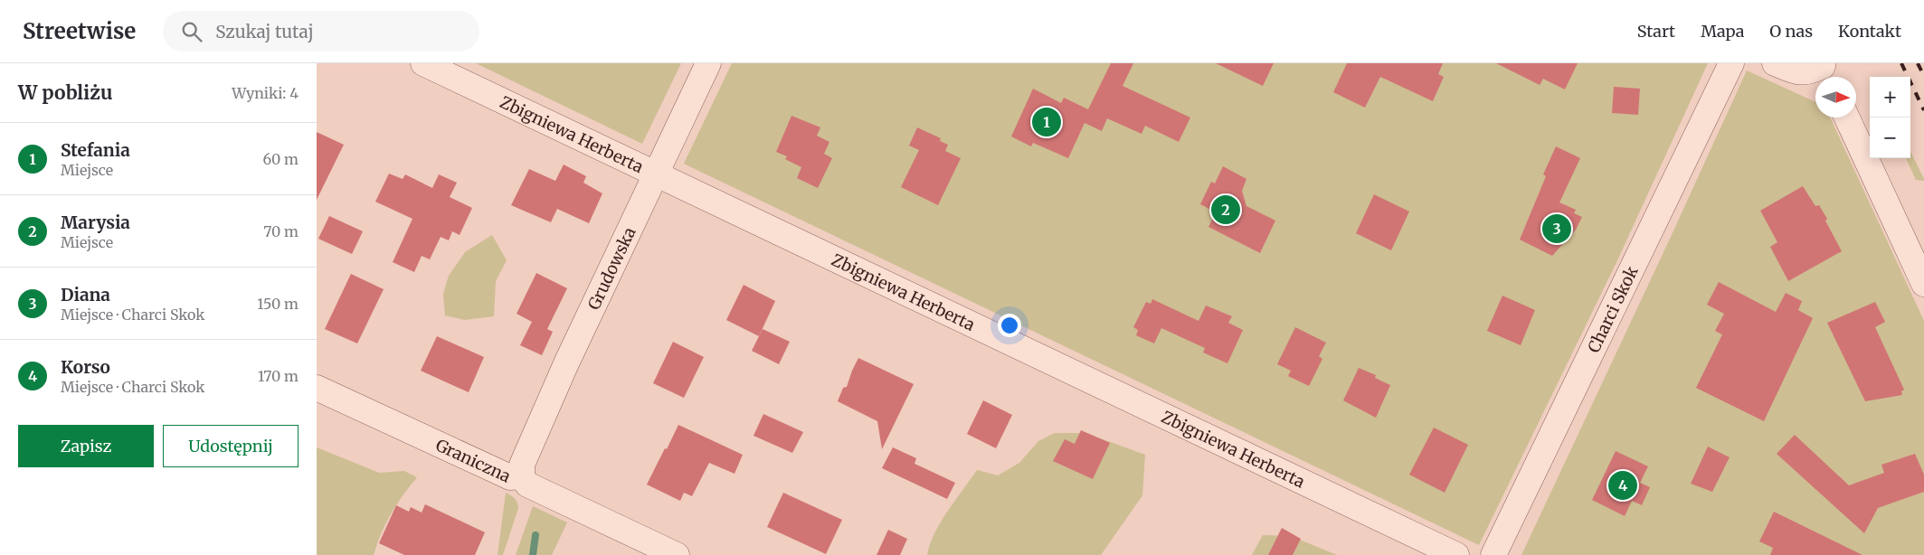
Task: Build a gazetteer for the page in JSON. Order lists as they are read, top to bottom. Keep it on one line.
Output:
{"streets":{"street":["Zbigniewa Herberta","Grudowska","Charci Skok","Graniczna"]},"crossings":[["Zbigniewa Herberta","Grudowska"],["Grudowska","Graniczna"]],"north":"right","page":{"header":"Streetwise","search":"Szukaj tutaj","nav":["Start","Mapa","O nas","Kontakt"],"heading":["W pobliżu","Wyniki: 4"],"map_buttons":["+","−"],"pins":["1","2","3","4"],"list":[{"mark":"1","name":"Stefania","note":"Miejsce","value":"60 m"},{"mark":"2","name":"Marysia","note":"Miejsce","value":"70 m"},{"mark":"3","name":"Diana","note":"Miejsce · Charci Skok","value":"150 m"},{"mark":"4","name":"Korso","note":"Miejsce · Charci Skok","value":"170 m"}],"buttons":["Zapisz","Udostępnij"]}}
